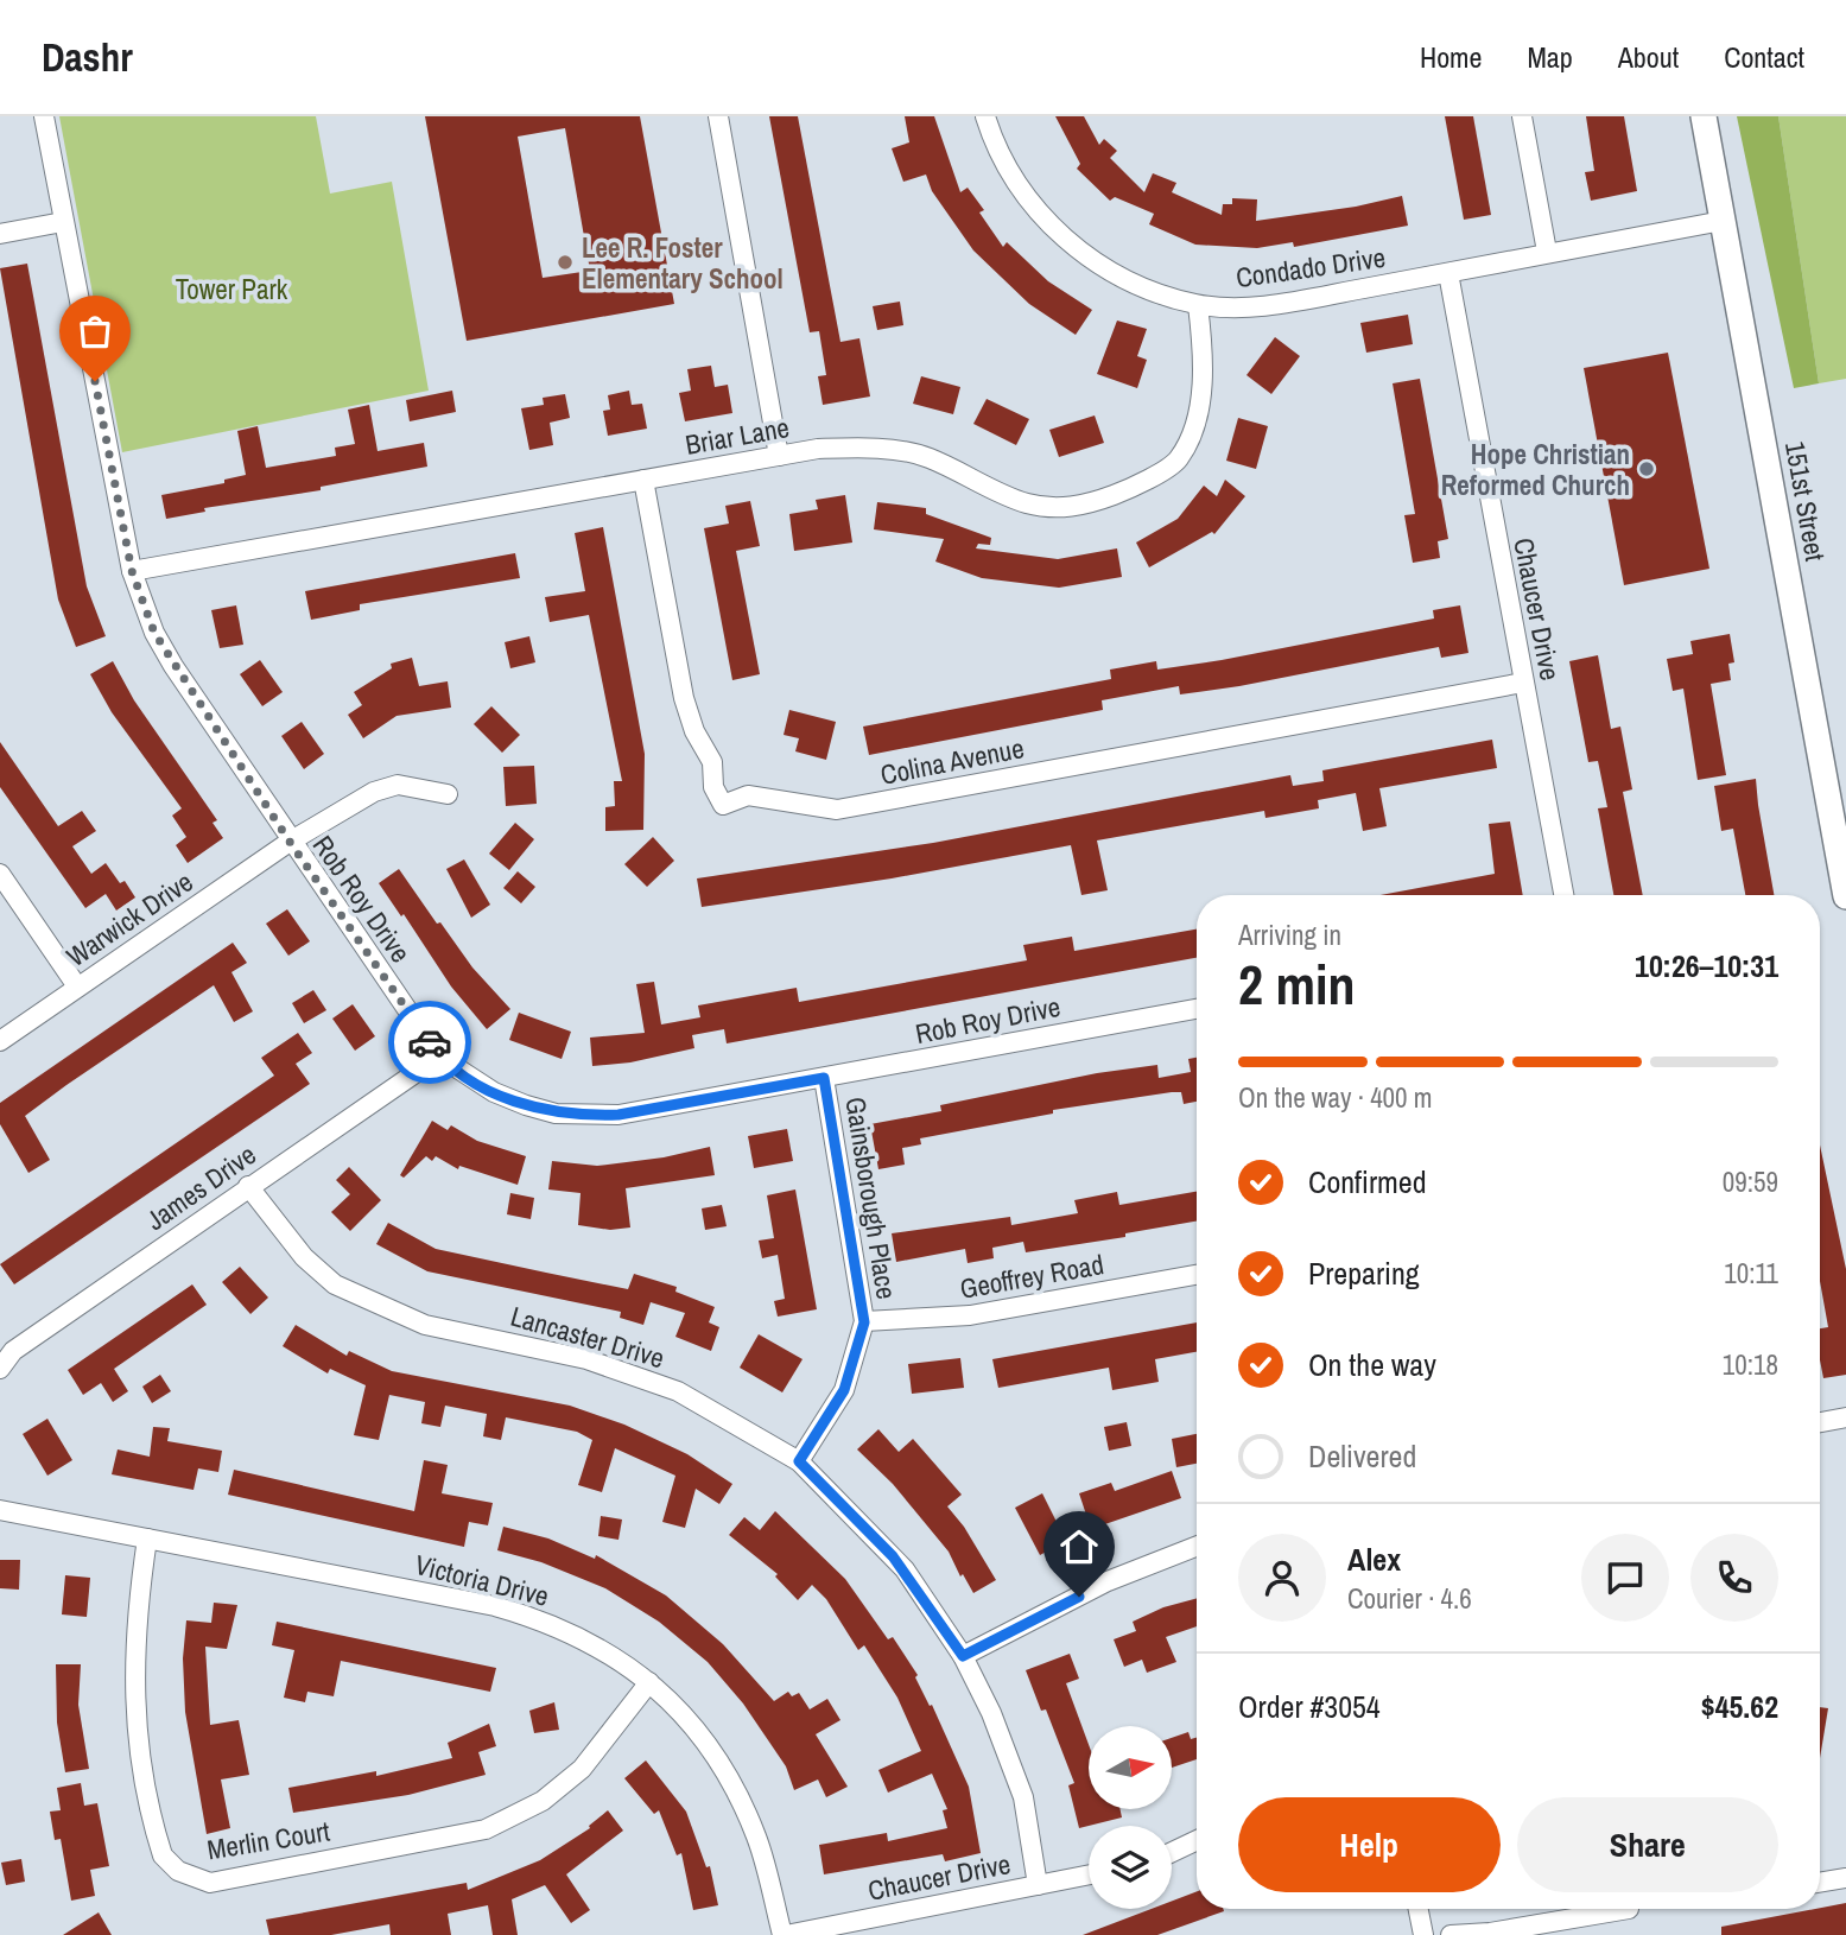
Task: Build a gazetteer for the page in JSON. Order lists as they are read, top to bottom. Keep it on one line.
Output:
{"streets":{"street":["Condado Drive","Briar Lane","151st Street","Chaucer Drive","Colina Avenue","Rob Roy Drive","Warwick Drive","James Drive","Gainsborough Place","Geoffrey Road","Lancaster Drive","Victoria Drive","Merlin Court"]},"crossings":[["Condado Drive","Briar Lane"],["Condado Drive","151st Street"],["Condado Drive","Chaucer Drive"],["Briar Lane","Colina Avenue"],["Briar Lane","Rob Roy Drive"],["Chaucer Drive","Colina Avenue"],["Chaucer Drive","Lancaster Drive"],["Chaucer Drive","Victoria Drive"],["Rob Roy Drive","Warwick Drive"],["Rob Roy Drive","James Drive"],["Rob Roy Drive","Gainsborough Place"],["James Drive","Lancaster Drive"],["Gainsborough Place","Geoffrey Road"],["Gainsborough Place","Lancaster Drive"],["Victoria Drive","Merlin Court"]],"parks":["Tower Park"],"places":["Lee R. Foster Elementary School","Hope Christian Reformed Church"],"north":"right","page":{"header":"Dashr","nav":["Home","Map","About","Contact"],"heading":["2 min","Arriving in","10:26–10:31"],"panel":["Alex","Courier · 4.6","Order #3054","$45.62"],"bar":"On the way · 400 m","list":[["Confirmed","09:59"],["Preparing","10:11"],["On the way","10:18"],"Delivered"],"buttons":["Help","Share"]}}
